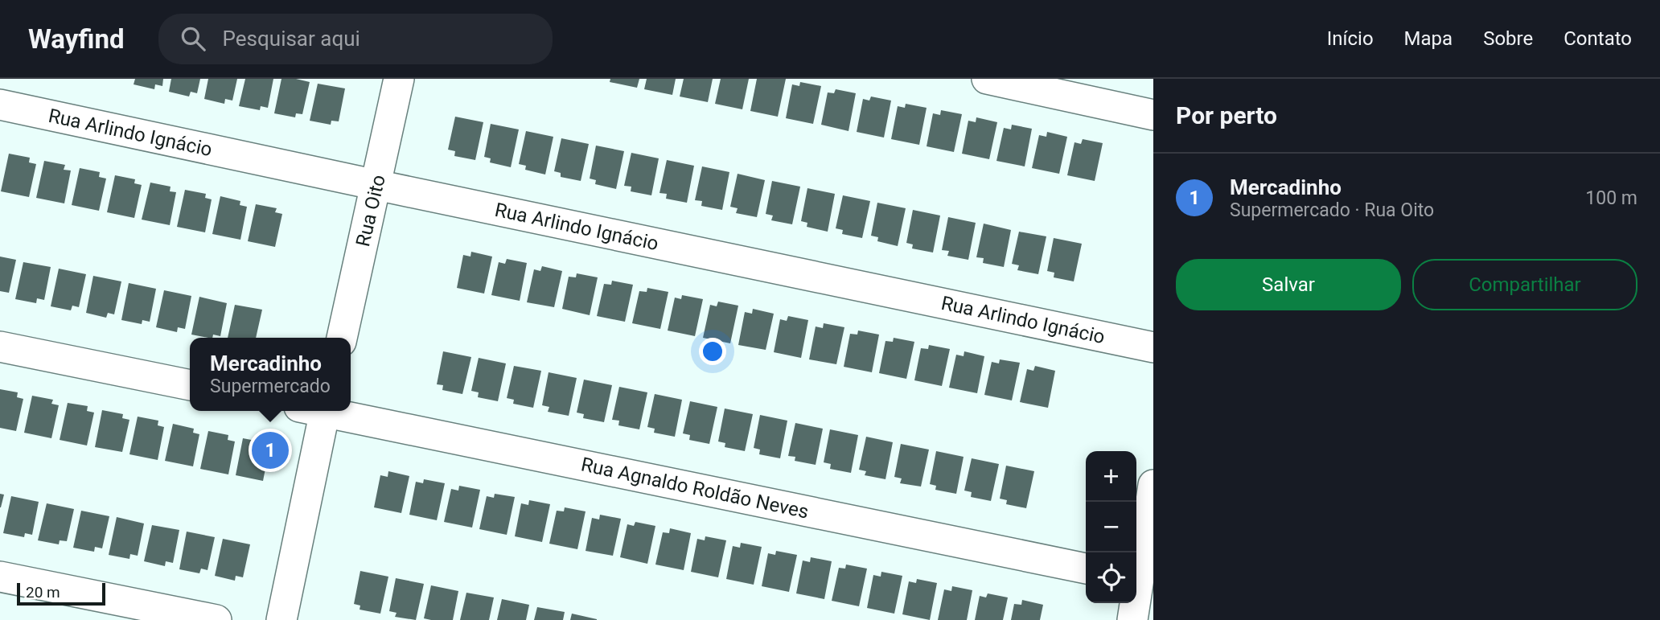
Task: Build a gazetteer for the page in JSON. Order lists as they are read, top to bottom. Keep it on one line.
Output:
{"streets":{"street":["Rua Arlindo Ignácio","Rua Oito","Rua Agnaldo Roldão Neves"]},"crossings":[["Rua Arlindo Ignácio","Rua Oito"]],"scale_bar":"20 m","page":{"header":"Wayfind","search":"Pesquisar aqui","nav":["Início","Mapa","Sobre","Contato"],"heading":"Por perto","list":[{"mark":"1","name":"Mercadinho","note":"Supermercado · Rua Oito","value":"100 m"}],"buttons":["Salvar","Compartilhar"],"popup":["Mercadinho","Supermercado"],"pins":"1","map_buttons":["+","−"],"scale":"20 m"}}
